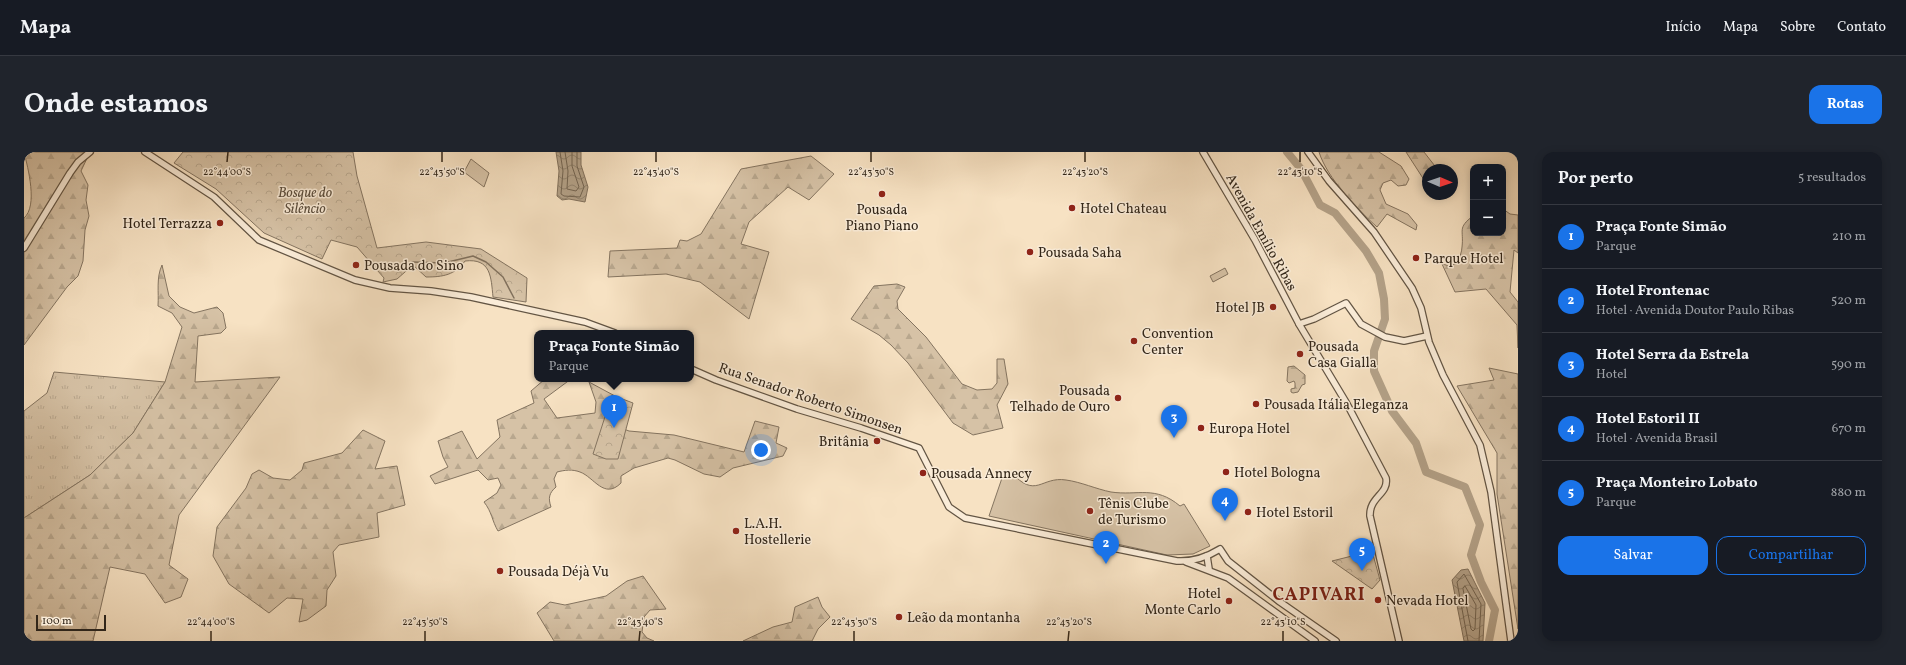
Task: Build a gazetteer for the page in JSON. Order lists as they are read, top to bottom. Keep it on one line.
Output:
{"streets":{"street":["Avenida Emílio Ribas","Rua Senador Roberto Simonsen"]},"districts":["CAPIVARI"],"parks":["Bosque do Silêncio"],"places":["Pousada Piano Piano","Hotel Chateau","Hotel Terrazza","Pousada Saha","Parque Hotel","Pousada do Sino","Hotel JB","Convention Center","Pousada Casa Gialla","Pousada Telhado de Ouro","Pousada Itália Eleganza","Europa Hotel","Britânia","Hotel Bologna","Pousada Annecy","Tênis Clube de Turismo","Hotel Estoril","L.A.H. Hostellerie","Pousada Déjà Vu","Nevada Hotel","Hotel Monte Carlo","Leão da montanha"],"scale_bar":"100 m","north":"right","page":{"header":"Mapa","nav":["Início","Mapa","Sobre","Contato"],"title":"Onde estamos","buttons":["Rotas",["Salvar","Compartilhar"]],"heading":["Por perto","5 resultados"],"map_buttons":["+","−"],"list":[{"mark":"1","name":"Praça Fonte Simão","note":"Parque","value":"210 m"},{"mark":"2","name":"Hotel Frontenac","note":"Hotel · Avenida Doutor Paulo Ribas","value":"520 m"},{"mark":"3","name":"Hotel Serra da Estrela","note":"Hotel","value":"590 m"},{"mark":"4","name":"Hotel Estoril II","note":"Hotel · Avenida Brasil","value":"670 m"},{"mark":"5","name":"Praça Monteiro Lobato","note":"Parque","value":"880 m"}],"popup":["Praça Fonte Simão","Parque"],"pins":["1","3","4","2","5"],"scale":"100 m"},"coordinates":["22°44'00\"S","22°43'50\"S","22°43'40\"S","22°43'30\"S","22°43'20\"S","22°43'10\"S"]}
